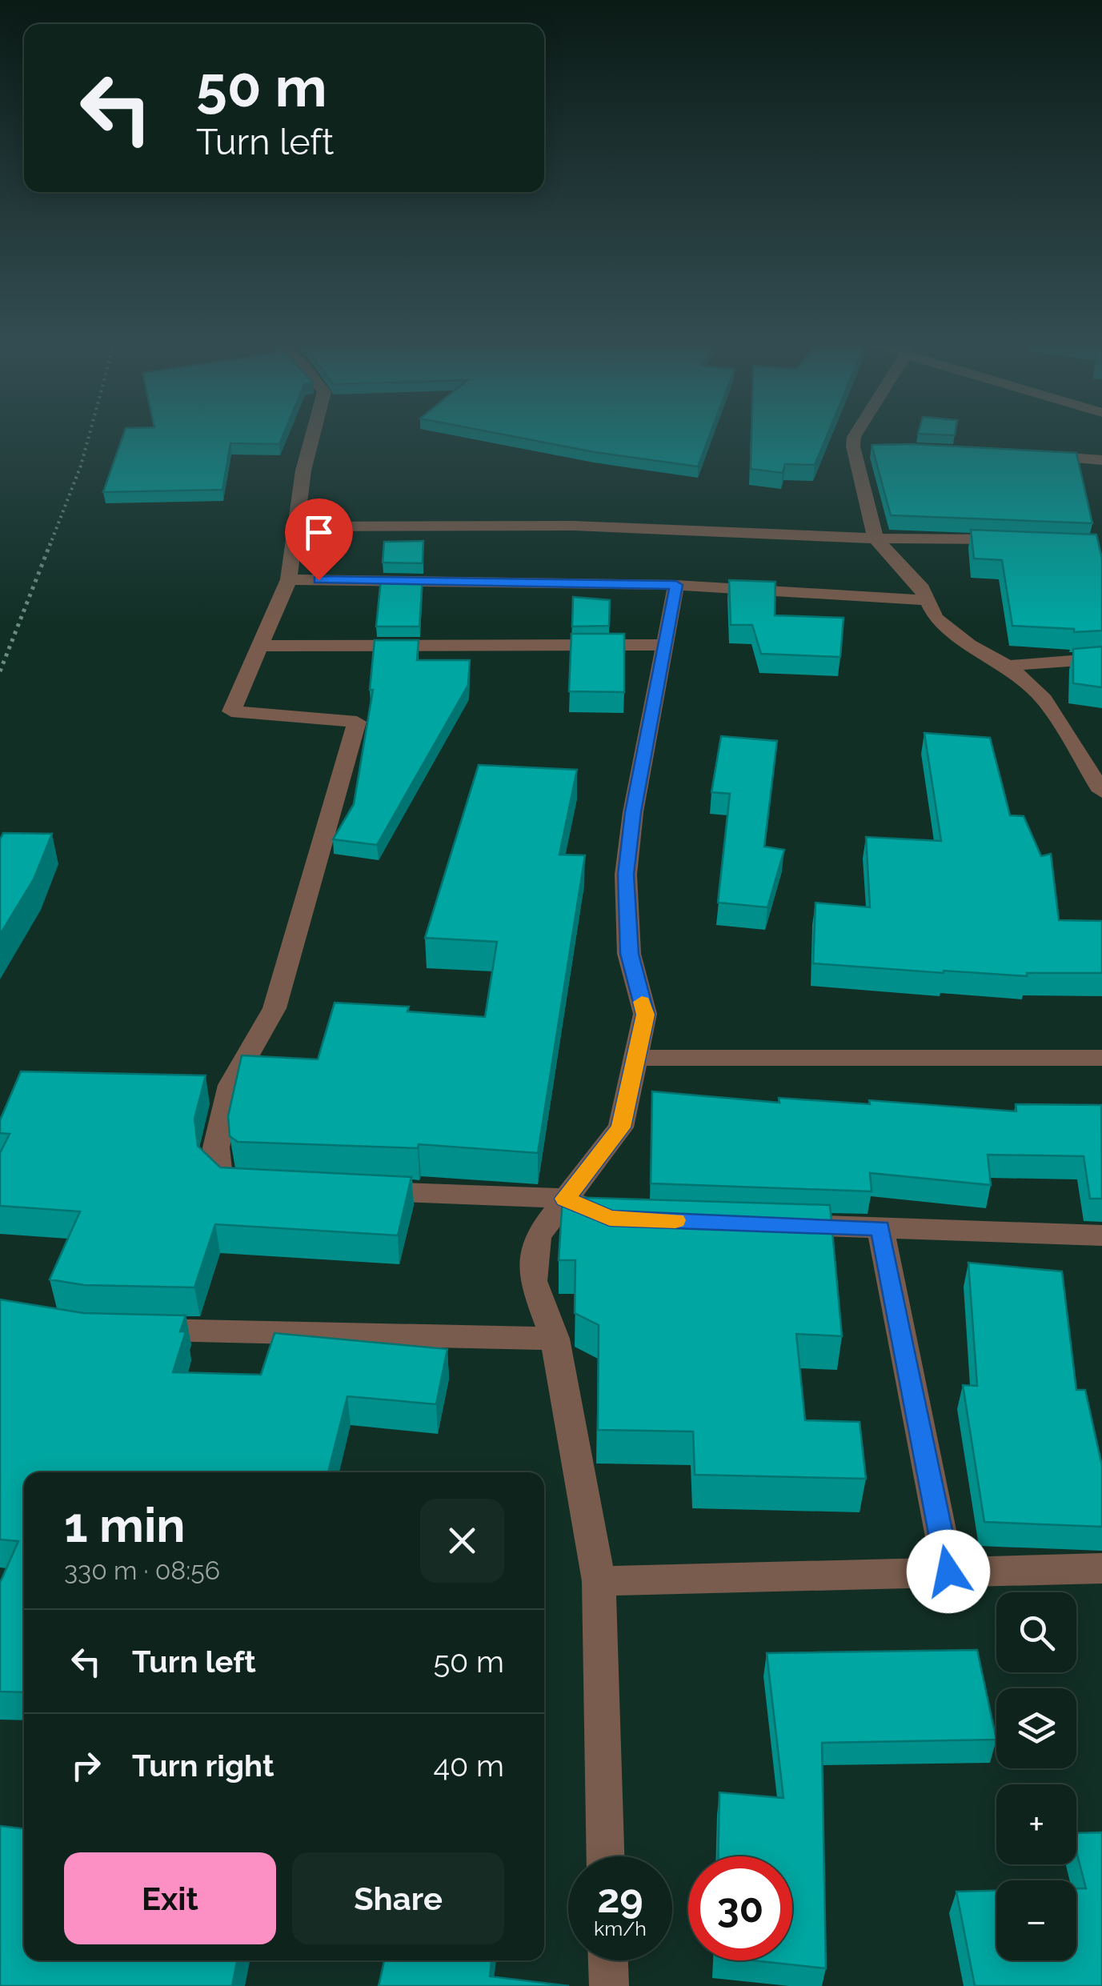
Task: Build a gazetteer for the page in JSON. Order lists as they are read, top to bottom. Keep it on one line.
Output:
{"page":{"turn":["50 m","Turn left"],"heading":["1 min","330 m · 08:56"],"map_buttons":["+","−"],"list":[{"name":"Turn left","value":"50 m"},{"name":"Turn right","value":"40 m"}],"buttons":["Exit","Share"],"speed":"29 km/h","limit":"30"}}
